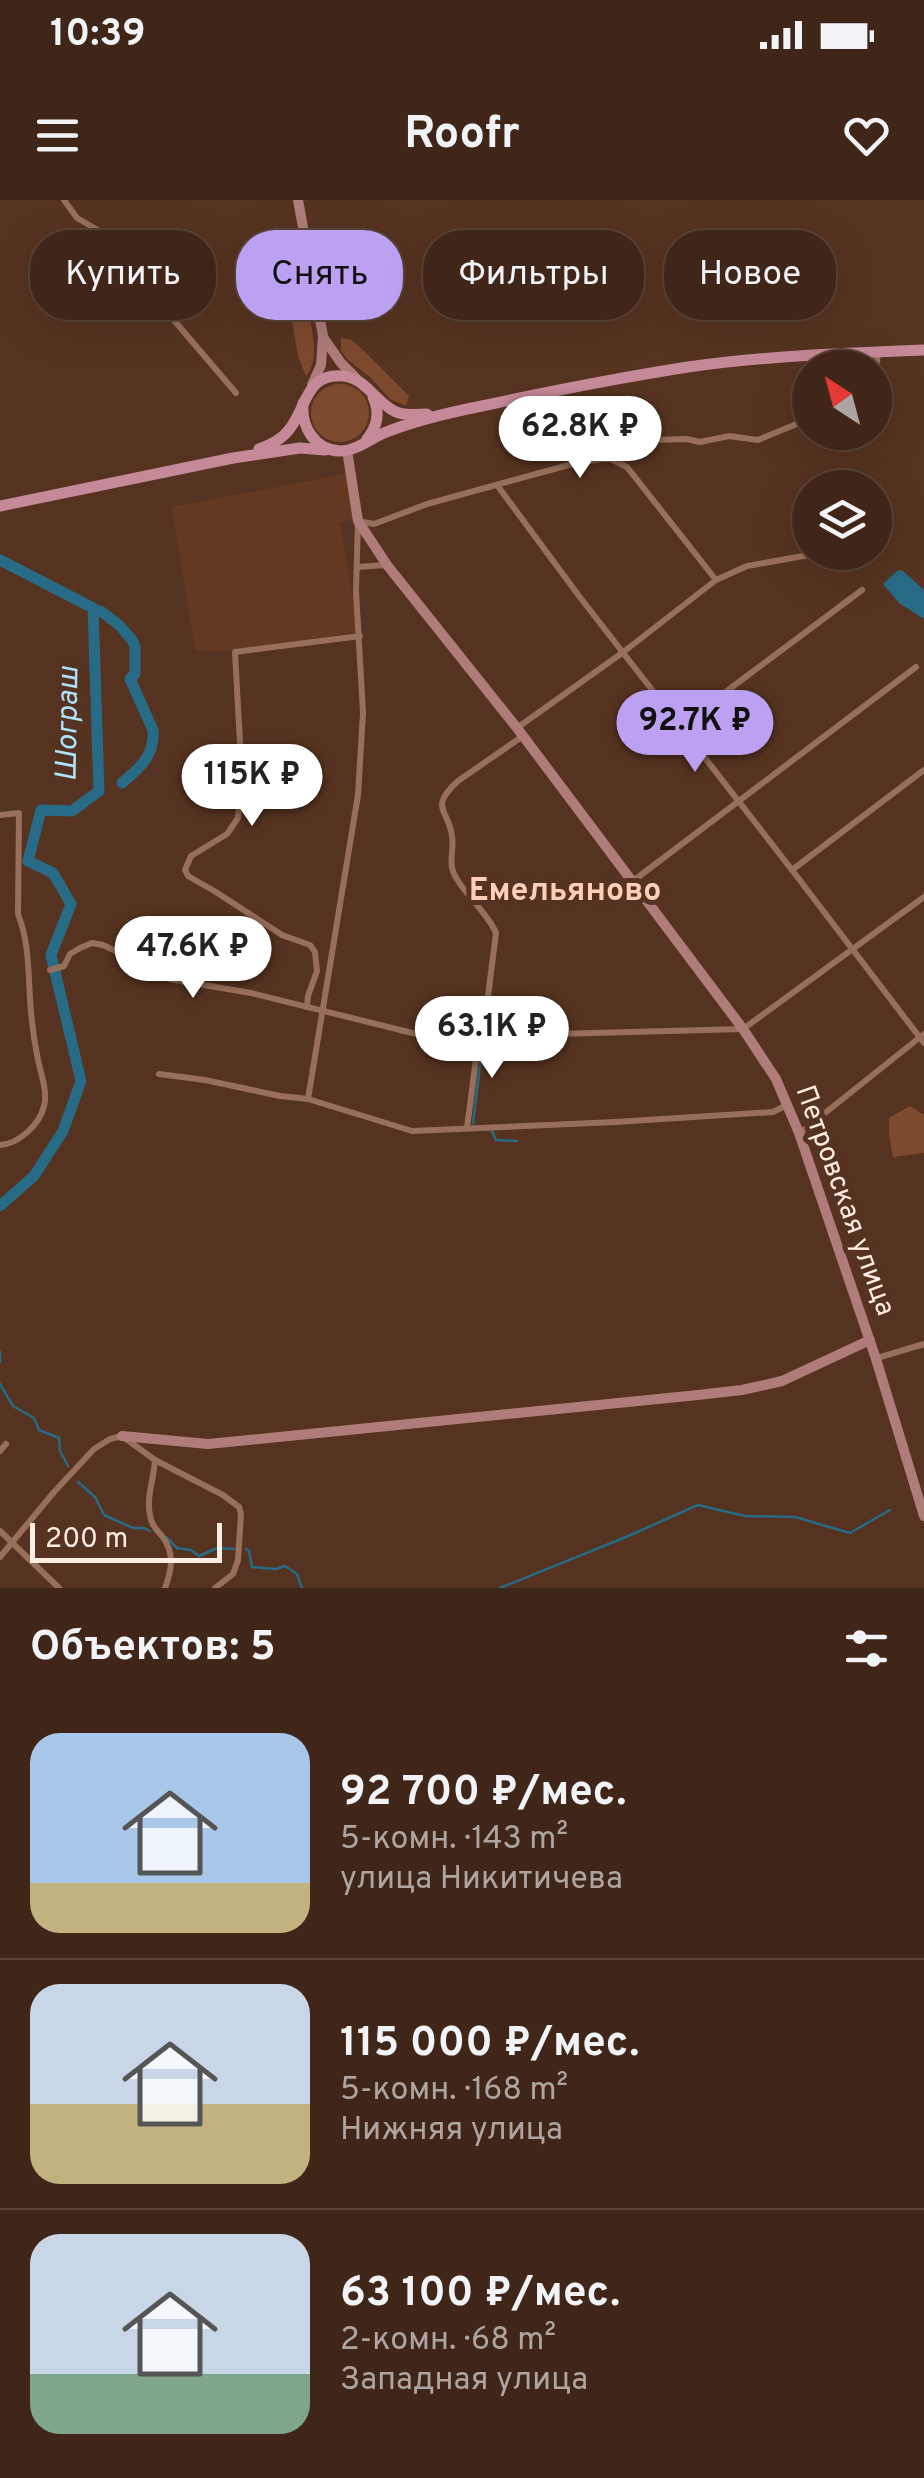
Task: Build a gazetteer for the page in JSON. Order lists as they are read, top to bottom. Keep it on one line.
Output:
{"streets":{"street":["Петровская улица"]},"districts":["Емельяново"],"water":["Шограш"],"scale_bar":"200 m","north":"top left","page":{"status":"10:39","header":"Roofr","chip":["Купить","Снять","Фильтры","Новое"],"price":["62.8K ₽","92.7K ₽","115K ₽","47.6K ₽","63.1K ₽"],"scale":"200 m","heading":"Объектов: 5","list":[{"name":"92 700 ₽/мес.","note":"5-комн. · 143 m² · улица Никитичева"},{"name":"115 000 ₽/мес.","note":"5-комн. · 168 m² · Нижняя улица"},{"name":"63 100 ₽/мес.","note":"2-комн. · 68 m² · Западная улица"}]}}
